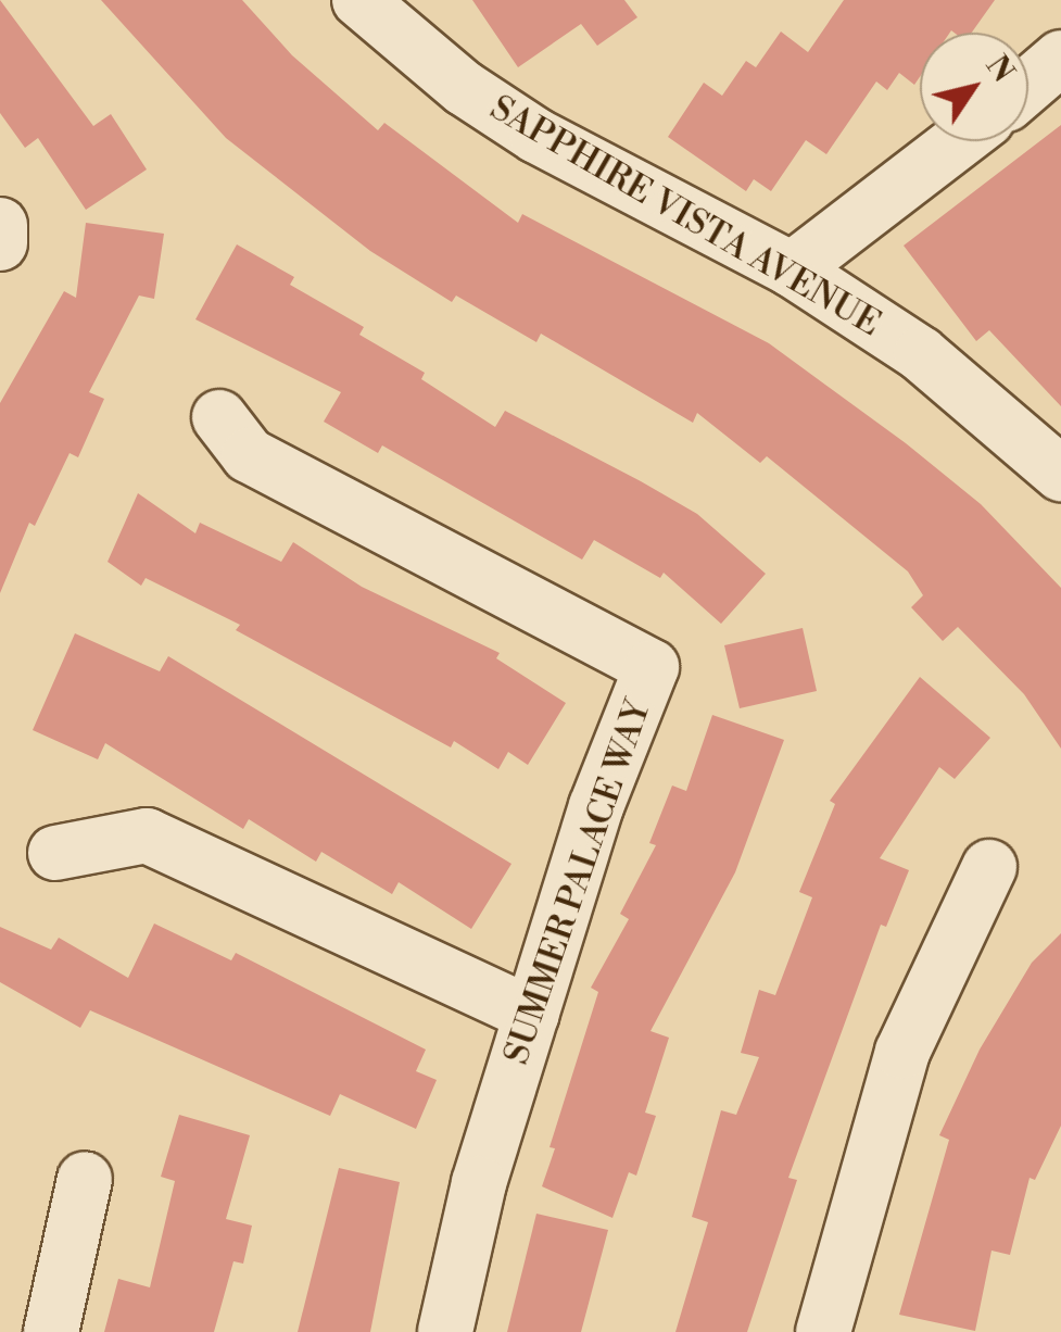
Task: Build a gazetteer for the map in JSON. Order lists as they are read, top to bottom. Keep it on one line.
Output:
{"streets":{"street":["SAPPHIRE VISTA AVENUE","SUMMER PALACE WAY"]},"north":"top right"}
